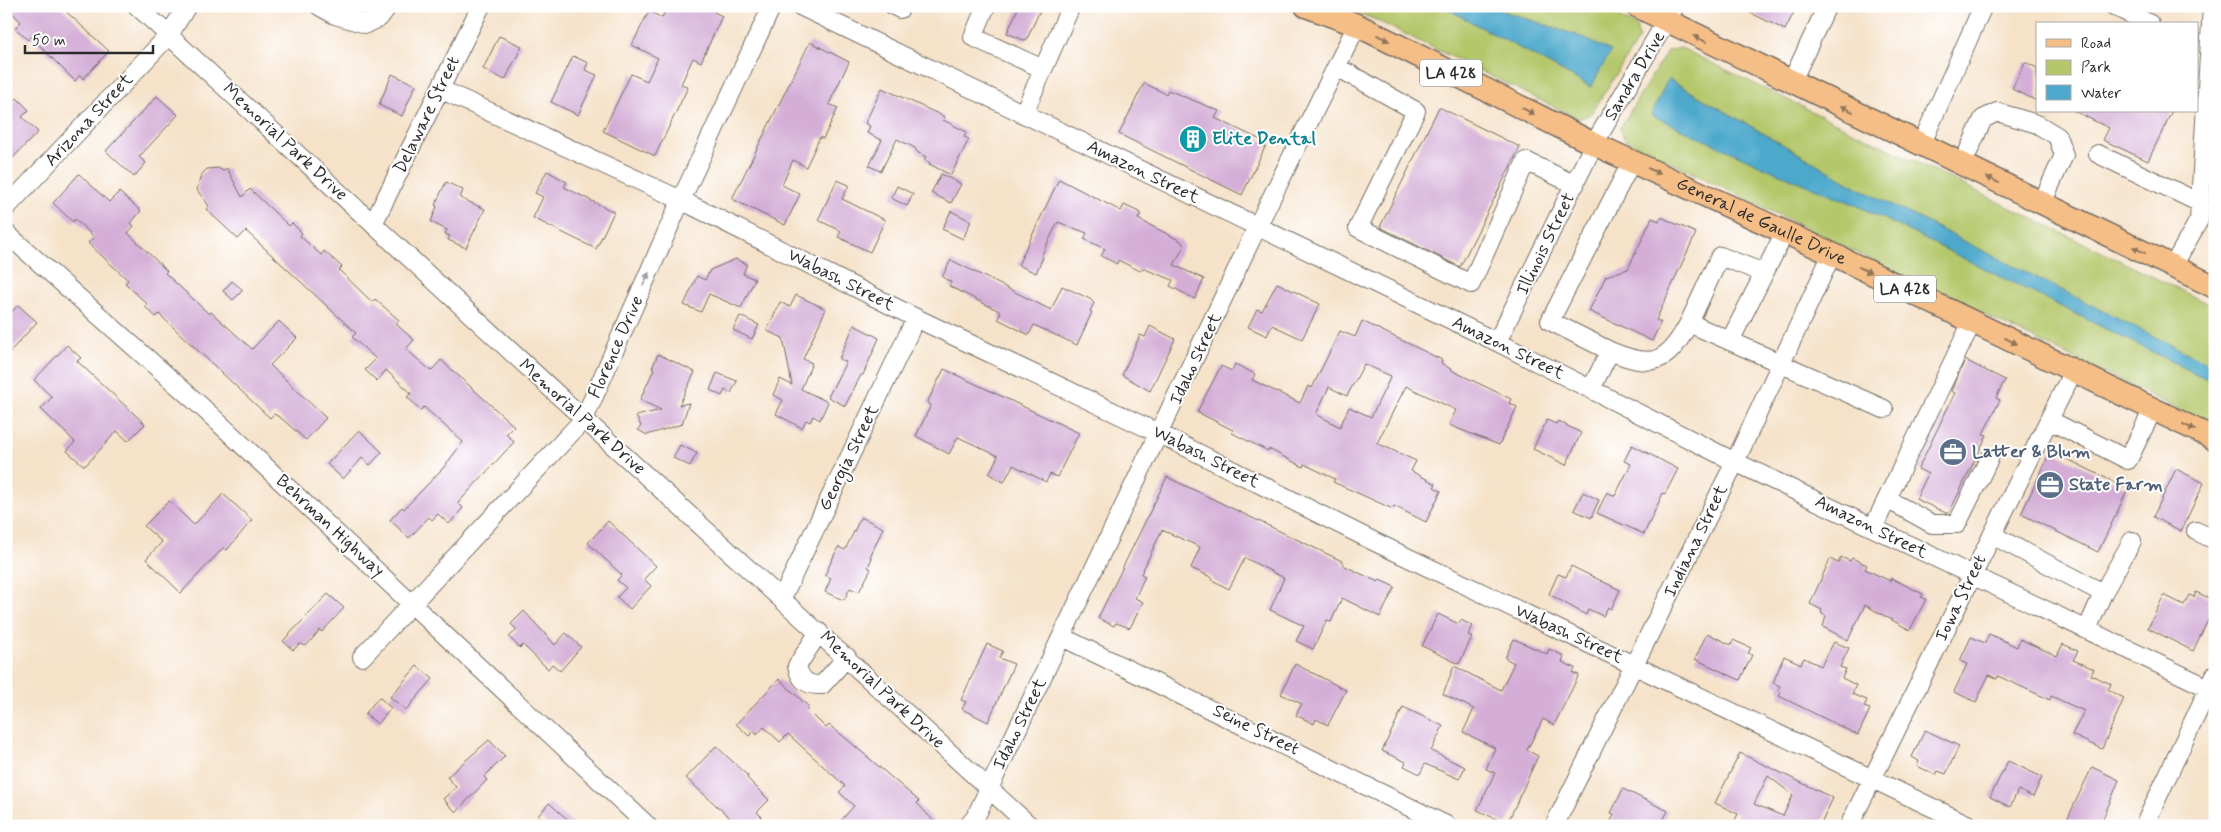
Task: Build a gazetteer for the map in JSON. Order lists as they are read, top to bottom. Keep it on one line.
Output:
{"streets":{"main road":["LA 428","General de Gaulle Drive"],"street":["Sandra Drive","Delaware Street","Arizona Street","Memorial Park Drive","Amazon Street","Illinois Street","Wabash Street","Florence Drive","Idaho Street","Georgia Street","Behrman Highway","Indiana Street","Iowa Street","Seine Street"]},"crossings":[["Sandra Drive","General de Gaulle Drive"],["Sandra Drive","Illinois Street"],["Delaware Street","Memorial Park Drive"],["Delaware Street","Wabash Street"],["Arizona Street","Memorial Park Drive"],["Memorial Park Drive","Florence Drive"],["Memorial Park Drive","Idaho Street"],["Memorial Park Drive","Georgia Street"],["Amazon Street","Illinois Street"],["Amazon Street","Idaho Street"],["Amazon Street","Indiana Street"],["Amazon Street","Iowa Street"],["General de Gaulle Drive","Illinois Street"],["General de Gaulle Drive","Idaho Street"],["General de Gaulle Drive","Indiana Street"],["General de Gaulle Drive","Iowa Street"],["Wabash Street","Florence Drive"],["Wabash Street","Idaho Street"],["Wabash Street","Georgia Street"],["Wabash Street","Indiana Street"],["Wabash Street","Iowa Street"],["Florence Drive","Behrman Highway"],["Idaho Street","Seine Street"]],"places":{"building":["Elite Dental"],"office":["Latter & Blum","State Farm"]},"legend":["Road","Park","Water"],"scale_bar":"50 m"}
